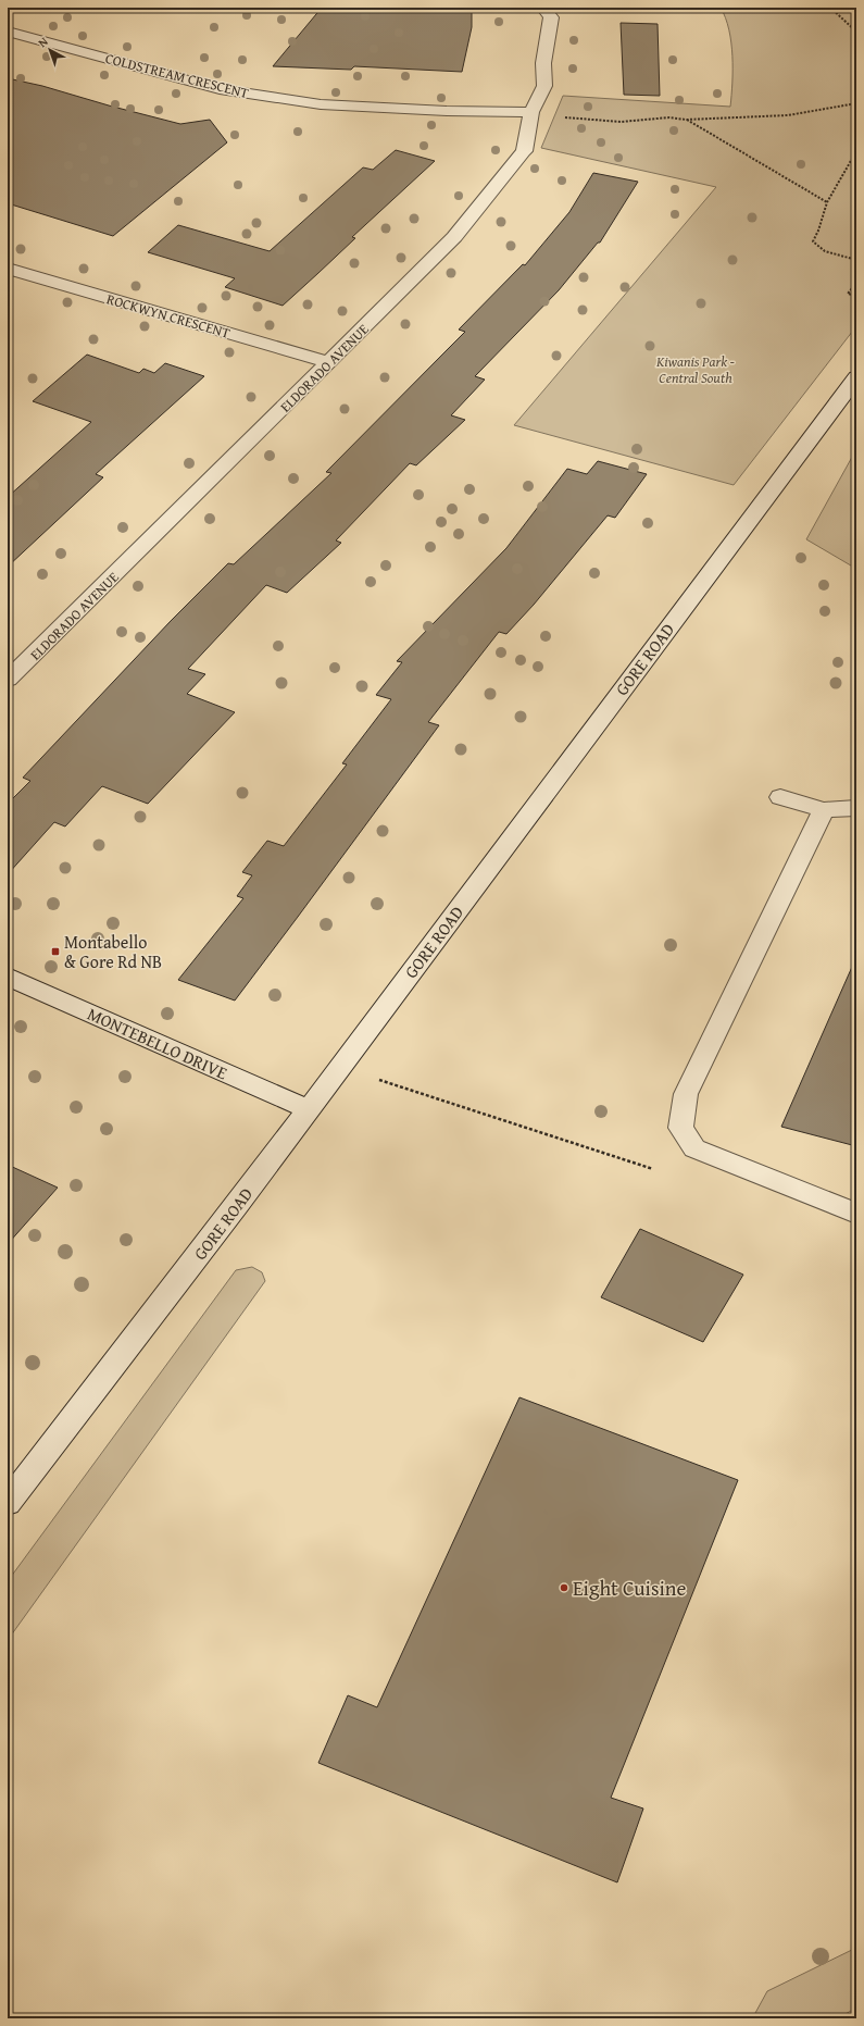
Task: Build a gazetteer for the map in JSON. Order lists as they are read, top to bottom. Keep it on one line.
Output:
{"streets":{"street":["COLDSTREAM CRESCENT","ROCKWYN CRESCENT","ELDORADO AVENUE","GORE ROAD","MONTEBELLO DRIVE"]},"crossings":[["COLDSTREAM CRESCENT","ELDORADO AVENUE"],["ROCKWYN CRESCENT","ELDORADO AVENUE"],["GORE ROAD","MONTEBELLO DRIVE"]],"parks":["Kiwanis Park - Central South"],"places":{"transit":["Montabello & Gore Rd NB"],"other":["Eight Cuisine"]},"north":"top left"}
